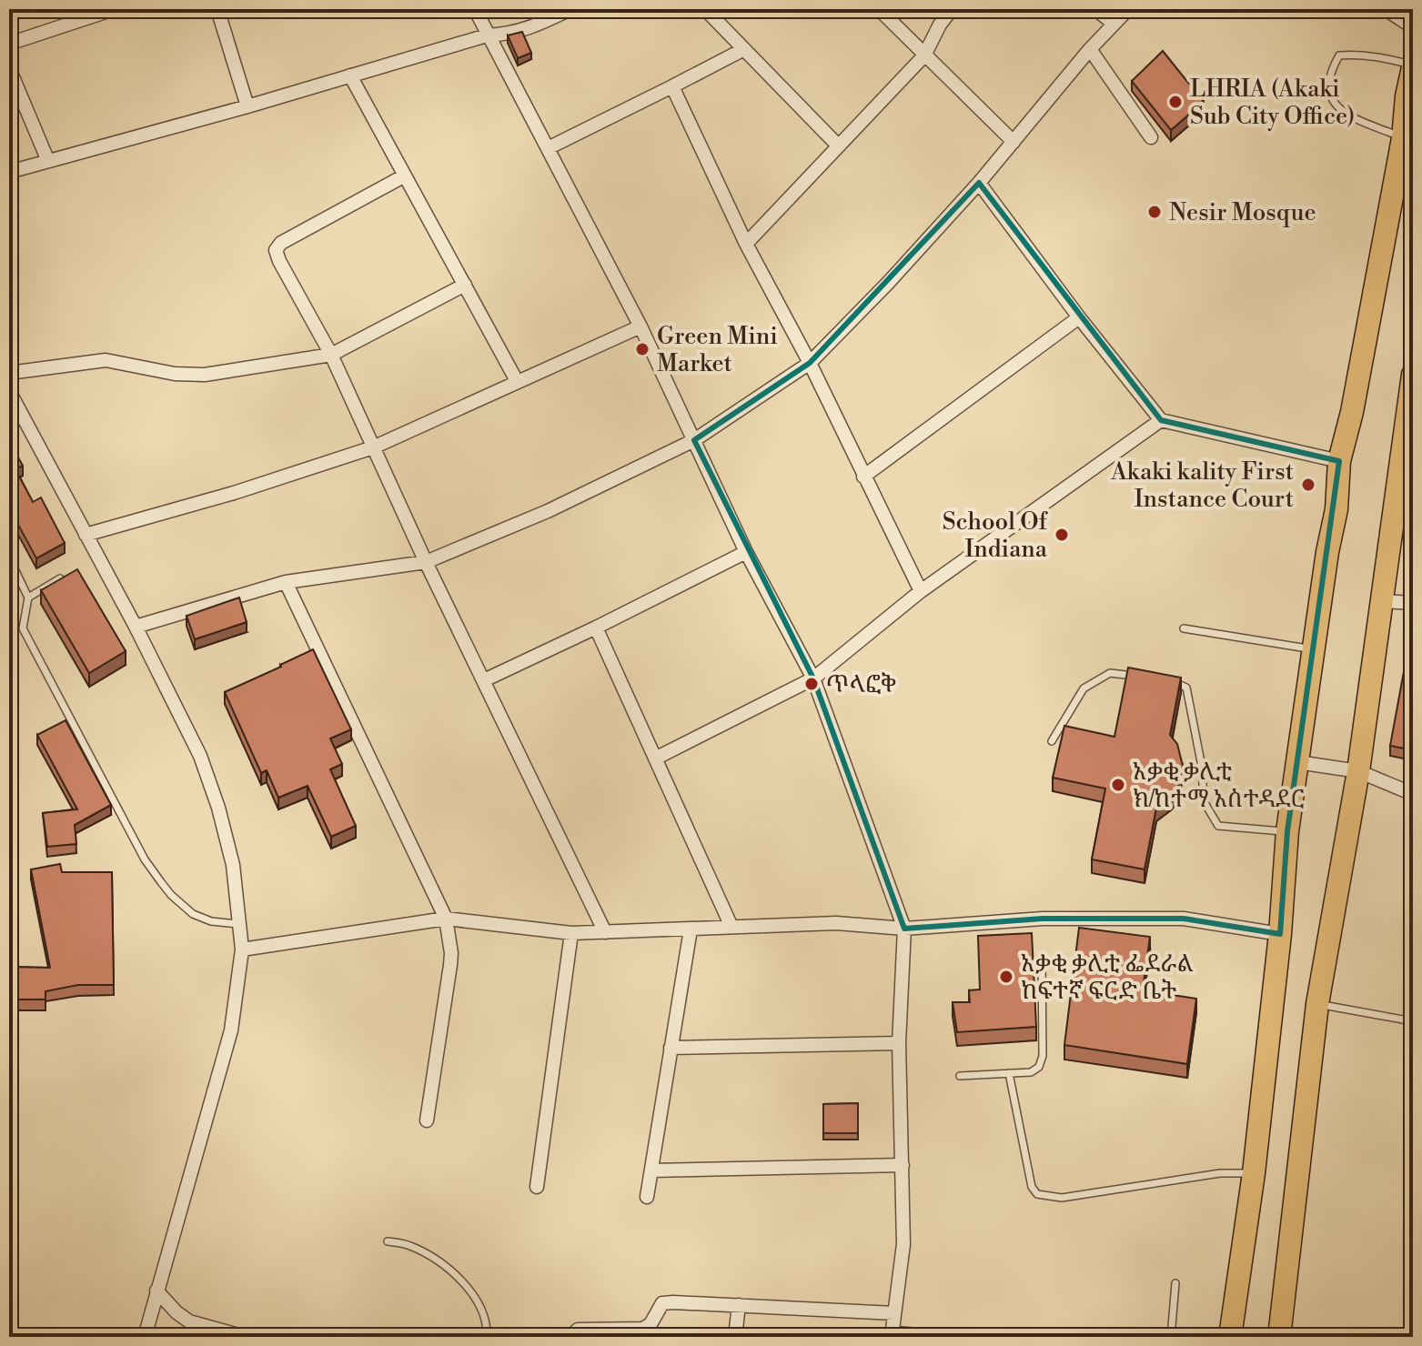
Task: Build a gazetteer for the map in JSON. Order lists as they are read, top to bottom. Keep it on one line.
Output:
{"places":["LHRIA (Akaki Sub City Office)","Nesir Mosque","Green Mini Market","Akaki kality First Instance Court","School Of Indiana","ጥላፎቅ","አቃቂ ቃሊቲ ክ/ከተማ አስተዳደር","አቃቂ ቃሊቲ ፌደራል ከፍተኛ ፍርድ ቤት"]}
